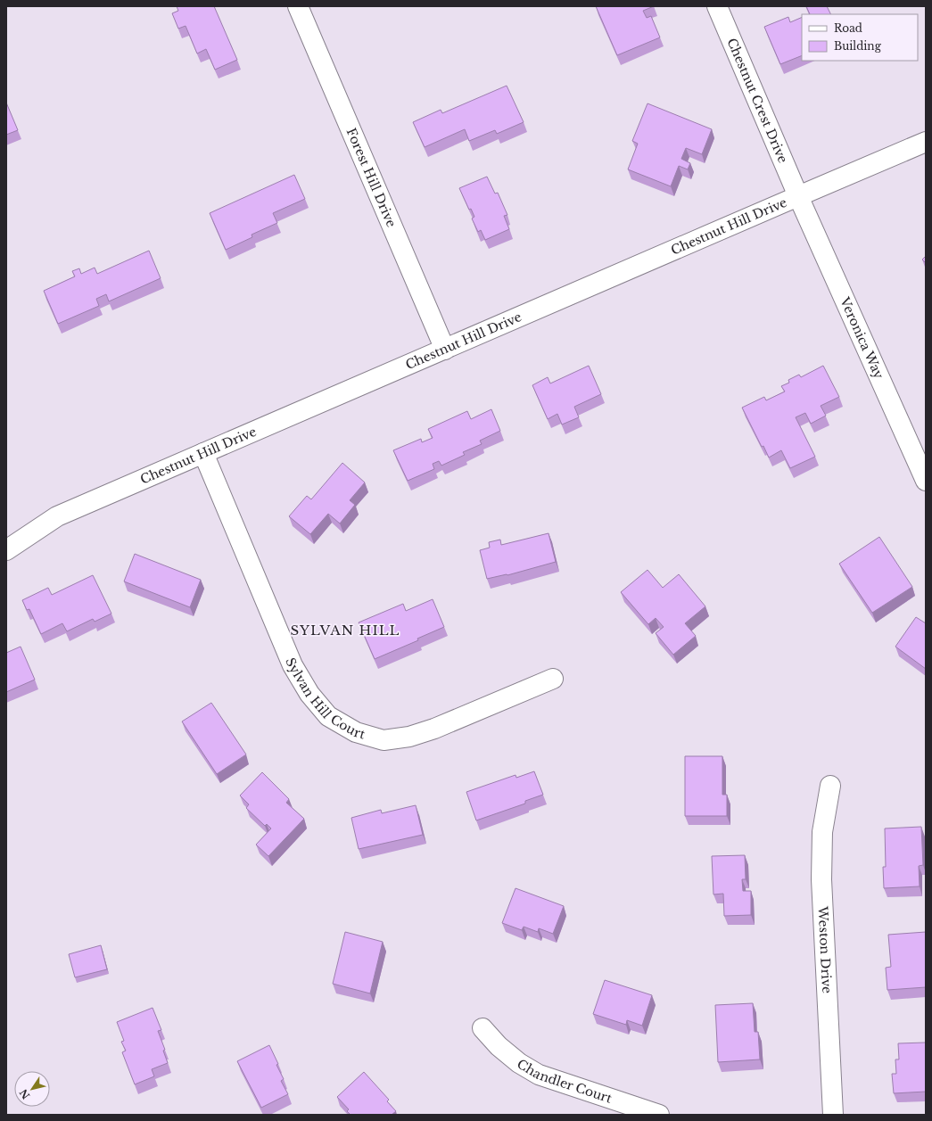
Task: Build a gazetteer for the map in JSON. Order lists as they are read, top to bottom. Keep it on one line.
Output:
{"streets":{"street":["Chestnut Crest Drive","Forest Hill Drive","Chestnut Hill Drive","Veronica Way","Sylvan Hill Court","Weston Drive","Chandler Court"]},"crossings":[["Chestnut Crest Drive","Chestnut Hill Drive"],["Chestnut Crest Drive","Veronica Way"],["Forest Hill Drive","Chestnut Hill Drive"],["Chestnut Hill Drive","Veronica Way"],["Chestnut Hill Drive","Sylvan Hill Court"]],"districts":["SYLVAN HILL"],"legend":["Road","Building"],"north":"bottom left"}
